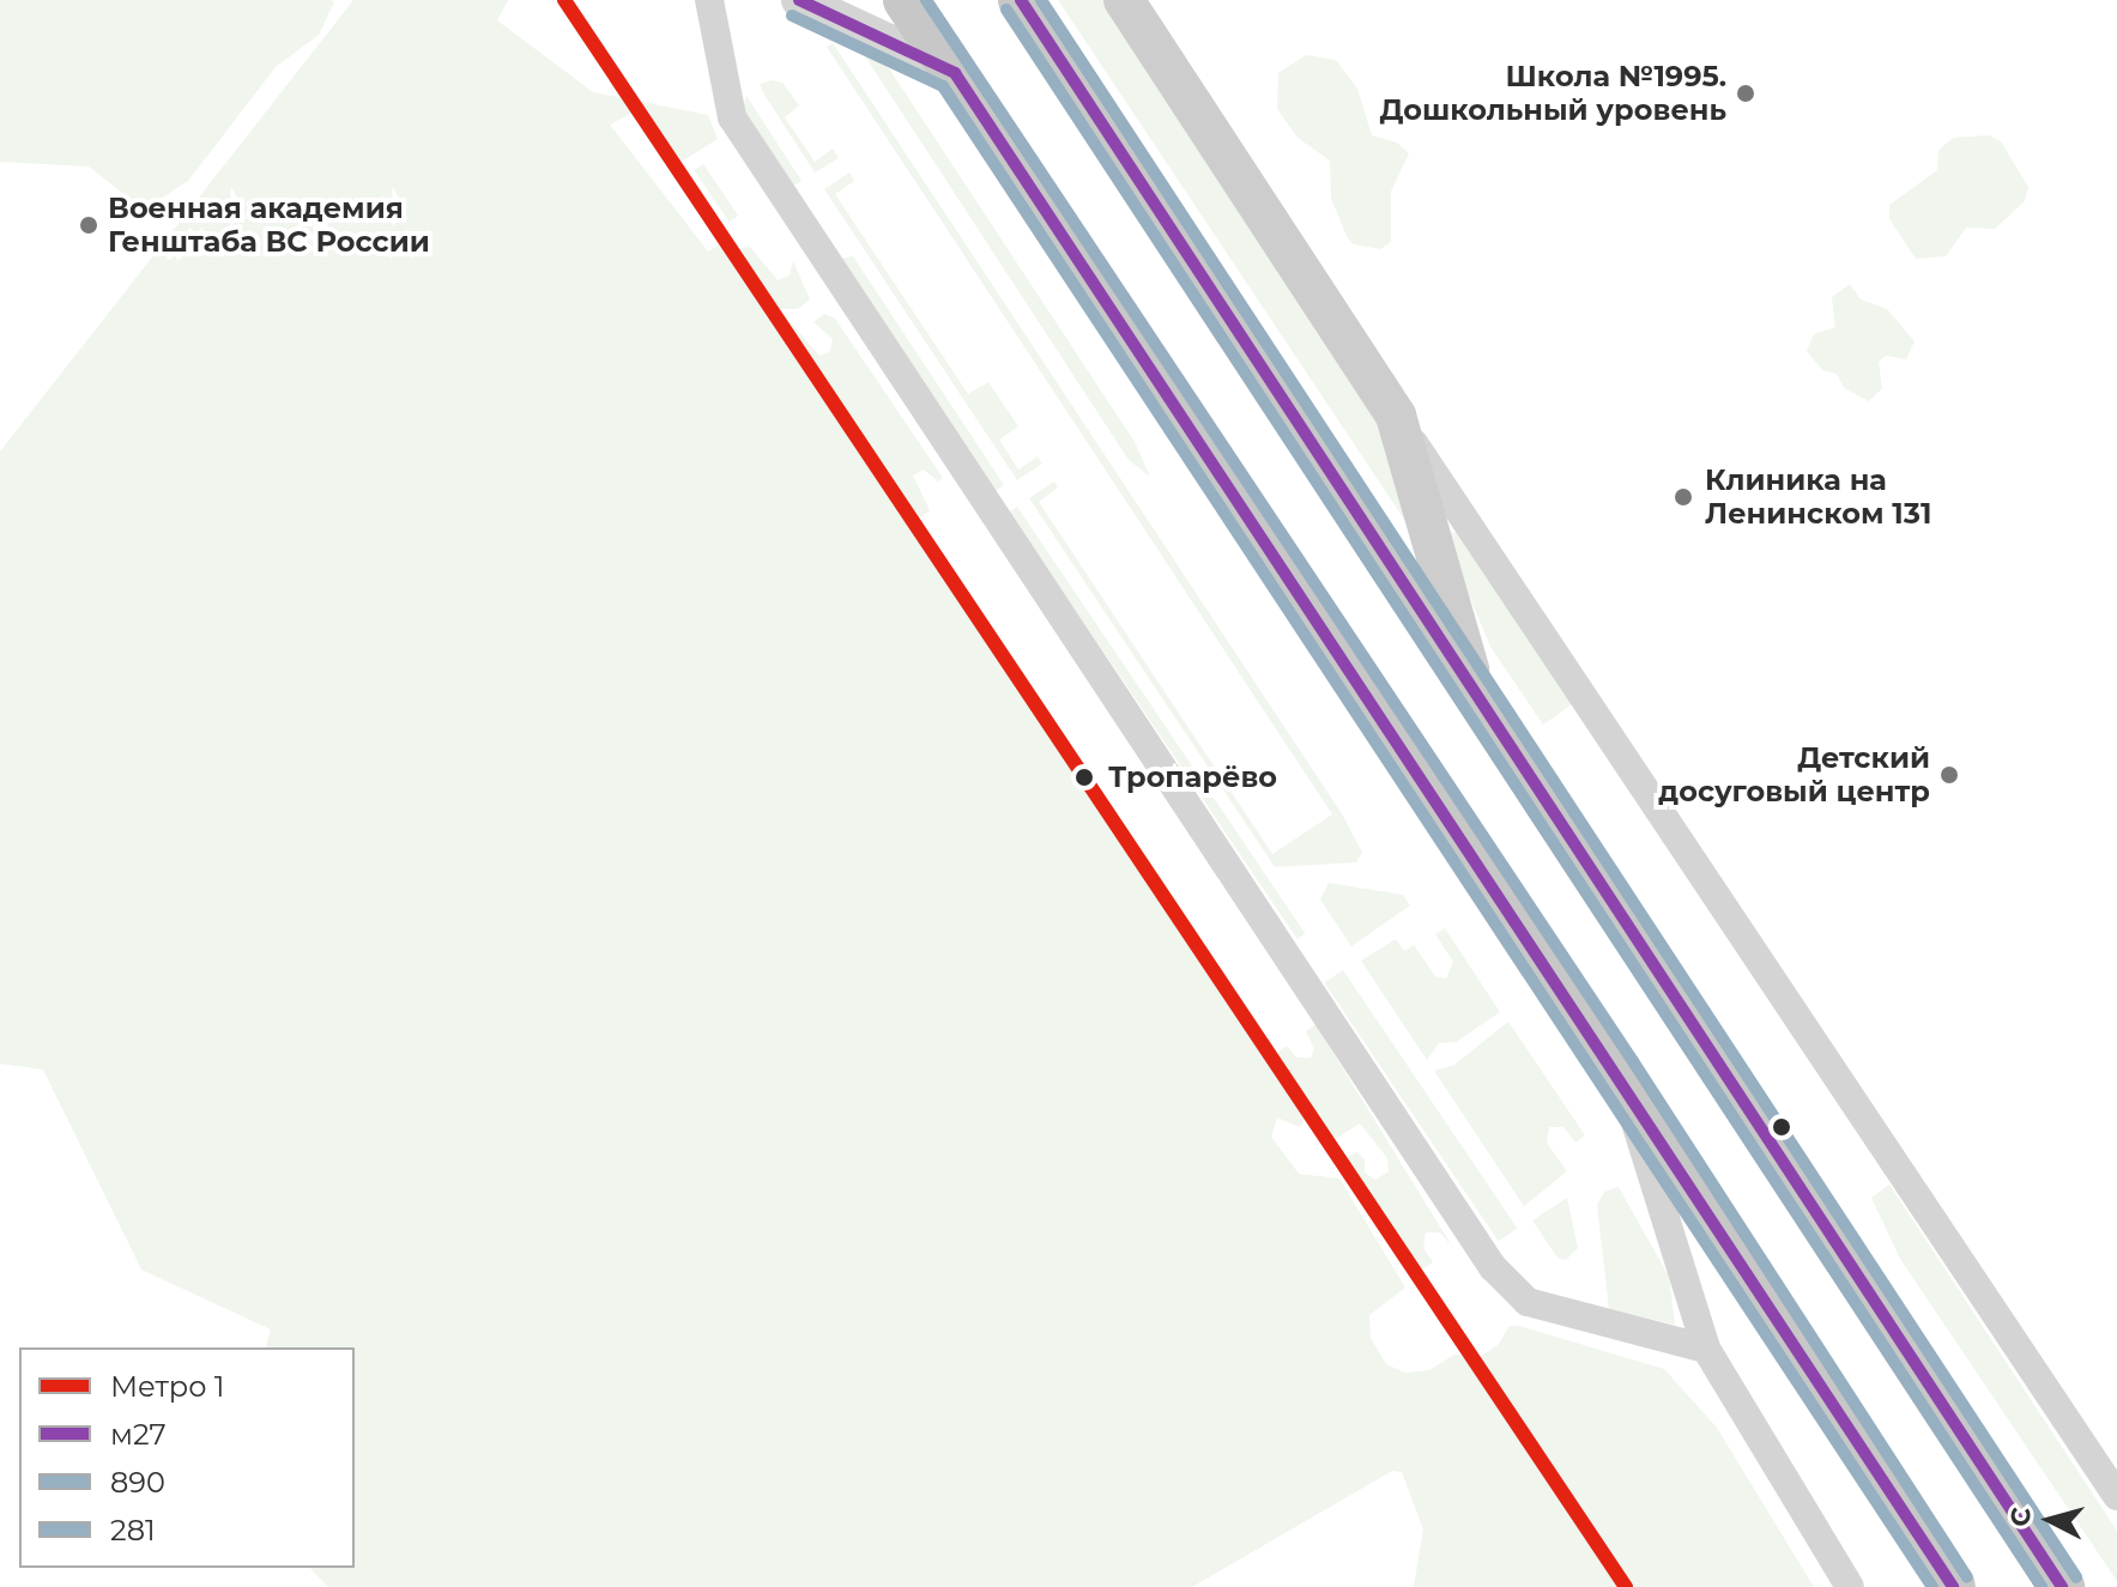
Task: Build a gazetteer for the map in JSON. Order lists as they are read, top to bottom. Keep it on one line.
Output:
{"places":["Школа №1995. Дошкольный уровень","Военная академия Генштаба ВС России","Клиника на Ленинском 131","Детский досуговый центр","Тропарёво"],"lines":["metro line 1","transit line м27","transit line 281","transit line 890"],"legend":["Метро 1","м27","890","281"],"north":"left"}
